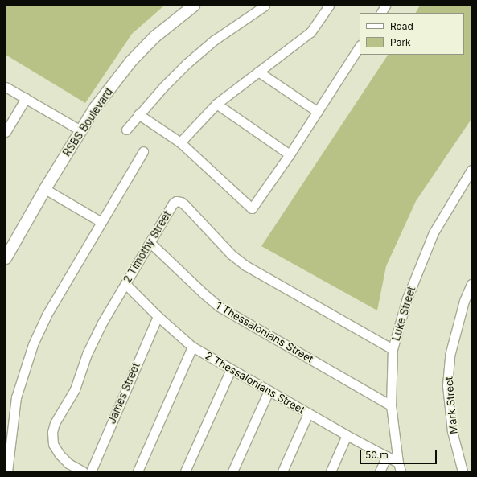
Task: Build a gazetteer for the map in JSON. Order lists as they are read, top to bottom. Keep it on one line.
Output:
{"streets":{"street":["RSBS Boulevard","2 Timothy Street","Luke Street","1 Thessalonians Street","2 Thessalonians Street","James Street","Mark Street"]},"crossings":[["2 Timothy Street","Luke Street"],["2 Timothy Street","1 Thessalonians Street"],["2 Timothy Street","2 Thessalonians Street"],["Luke Street","1 Thessalonians Street"],["Luke Street","2 Thessalonians Street"],["2 Thessalonians Street","James Street"]],"legend":["Road","Park"],"scale_bar":"50 m"}
